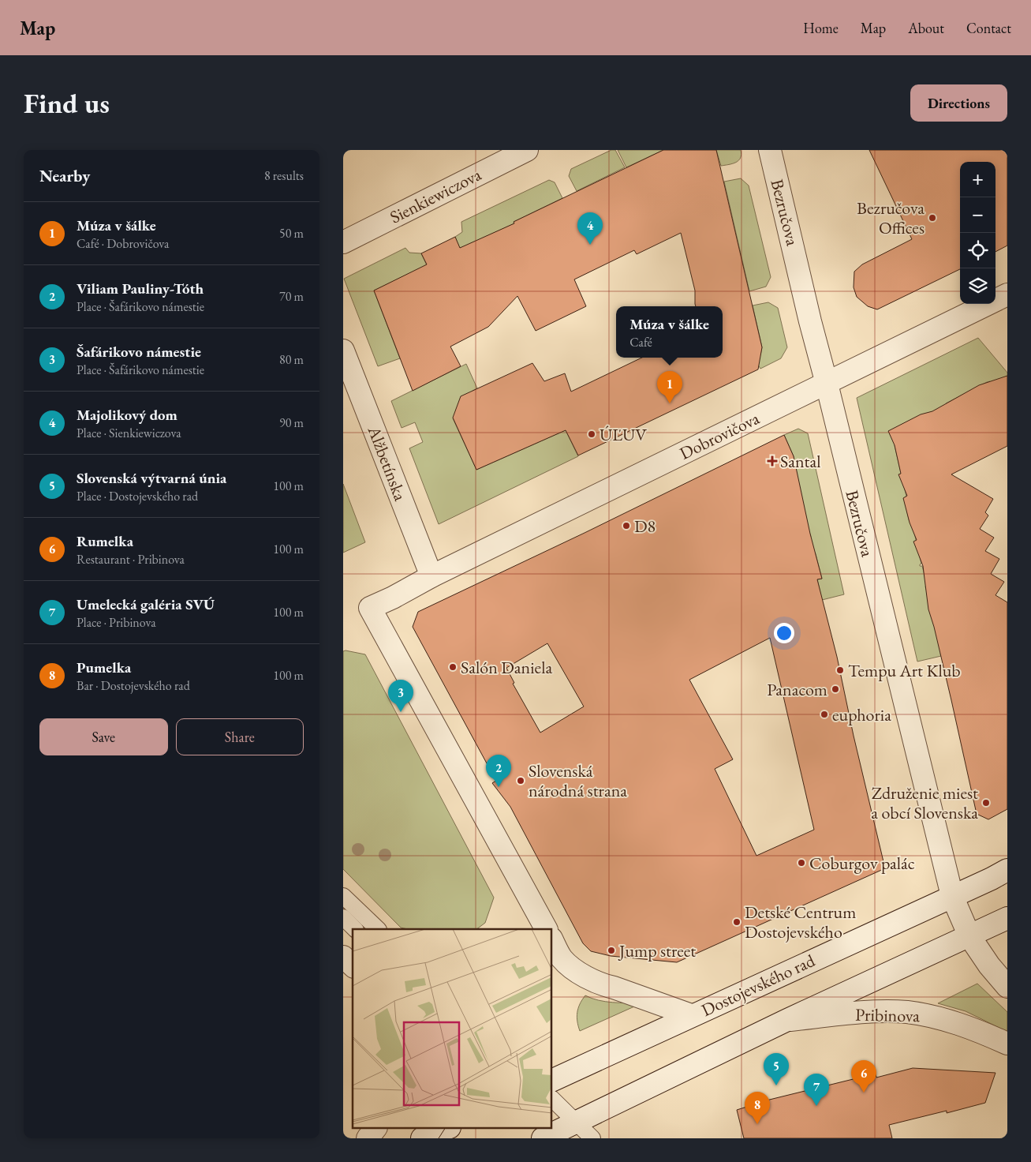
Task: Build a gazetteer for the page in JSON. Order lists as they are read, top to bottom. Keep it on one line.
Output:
{"streets":{"street":["Sienkiewiczova","Bezručova","Dobrovičova","Alžbetínska","Dostojevského rad","Pribinova"]},"crossings":[["Bezručova","Dobrovičova"],["Bezručova","Dostojevského rad"],["Dobrovičova","Alžbetínska"]],"places":{"other":["Bezručova Offices","ÚĽUV","D8","Salón Daniela","Tempu Art Klub","Panacom","euphoria","Slovenská národná strana","Združenie miest a obcí Slovenska","Coburgov palác","Detské Centrum Dostojevského","Jump street"],"health":["Santal"]},"page":{"header":"Map","nav":["Home","Map","About","Contact"],"buttons":["Directions",["Save","Share"]],"title":"Find us","heading":["Nearby","8 results"],"map_buttons":["+","−"],"list":[{"mark":"1","name":"Múza v šálke","note":"Café · Dobrovičova","value":"50 m"},{"mark":"2","name":"Viliam Pauliny-Tóth","note":"Place · Šafárikovo námestie","value":"70 m"},{"mark":"3","name":"Šafárikovo námestie","note":"Place · Šafárikovo námestie","value":"80 m"},{"mark":"4","name":"Majolikový dom","note":"Place · Sienkiewiczova","value":"90 m"},{"mark":"5","name":"Slovenská výtvarná únia","note":"Place · Dostojevského rad","value":"100 m"},{"mark":"6","name":"Rumelka","note":"Restaurant · Pribinova","value":"100 m"},{"mark":"7","name":"Umelecká galéria SVÚ","note":"Place · Pribinova","value":"100 m"},{"mark":"8","name":"Pumelka","note":"Bar · Dostojevského rad","value":"100 m"}],"pins":["4","1","3","2","5","6","7","8"],"popup":["Múza v šálke","Café"]}}
